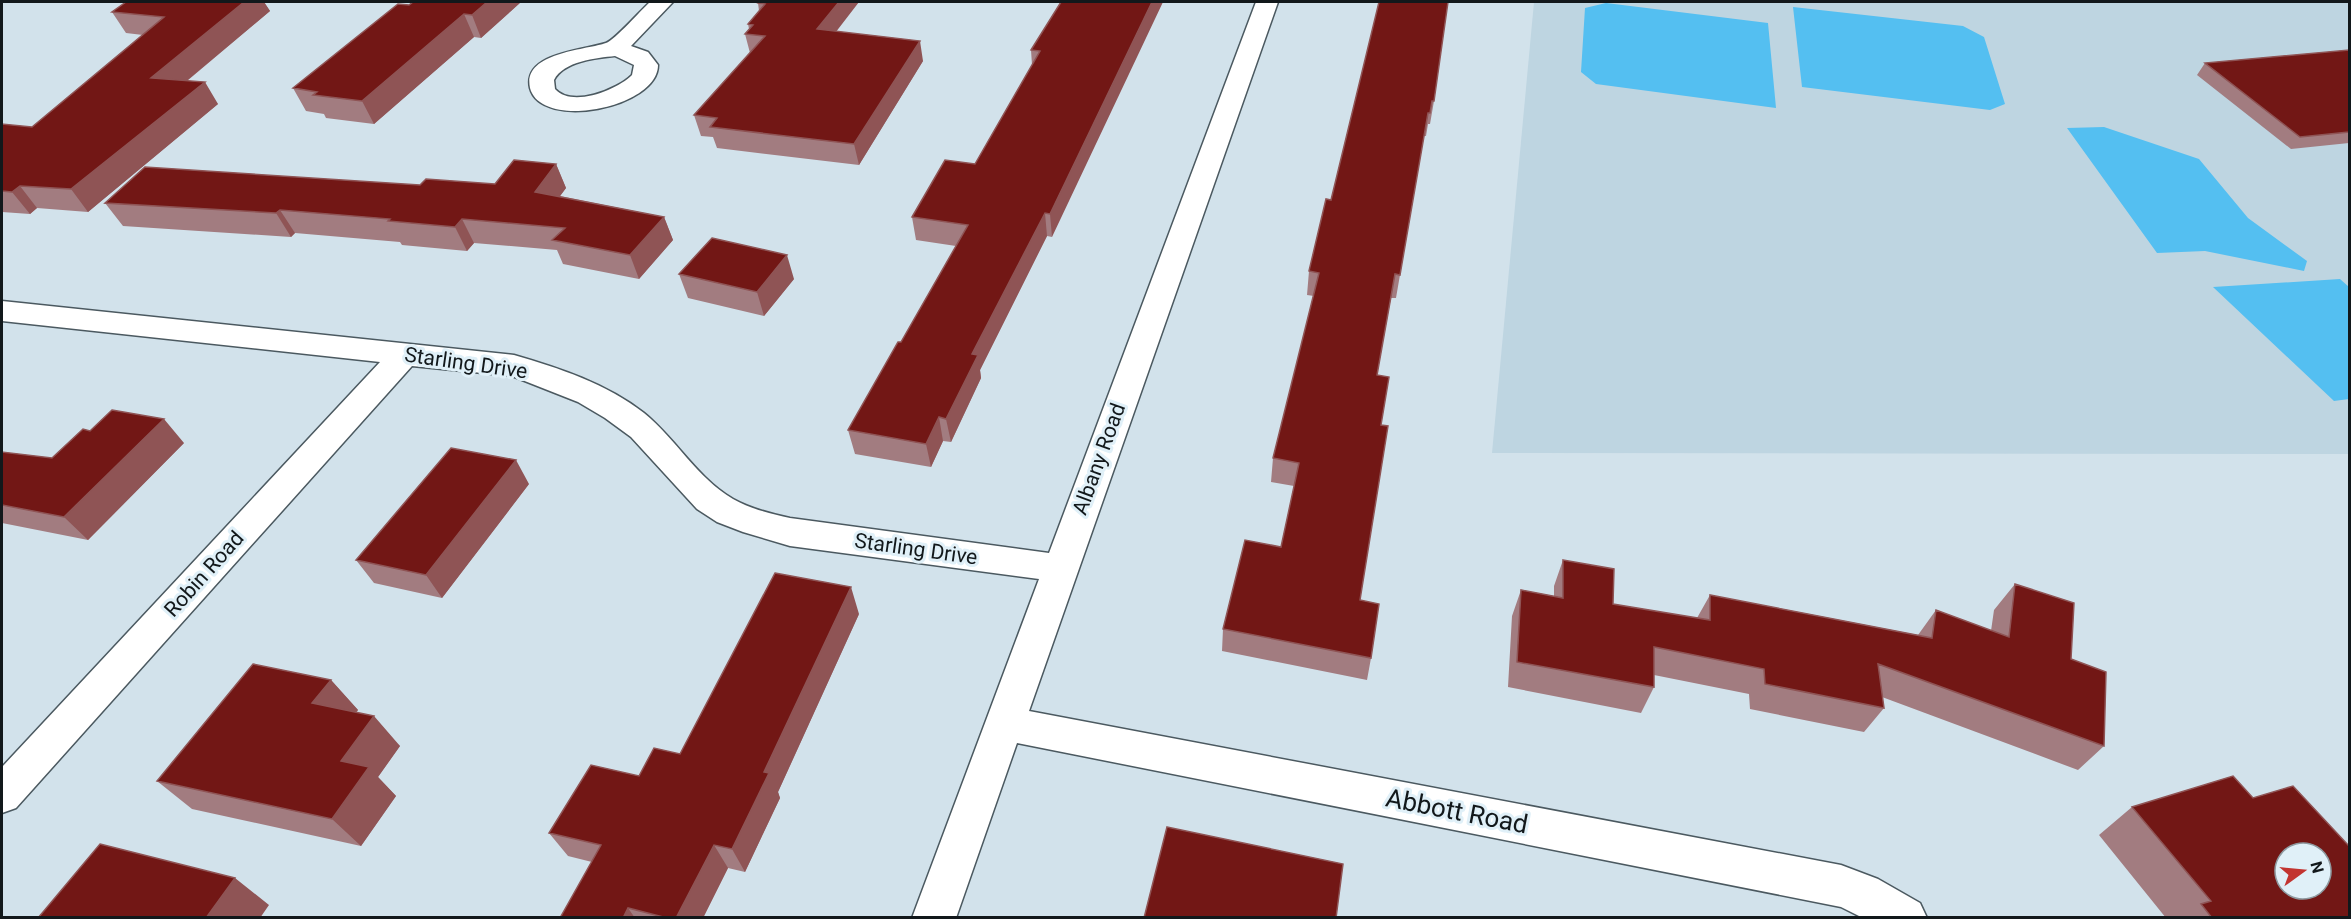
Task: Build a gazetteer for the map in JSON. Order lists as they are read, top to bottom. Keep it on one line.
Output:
{"streets":{"street":["Starling Drive","Albany Road","Robin Road","Abbott Road"]},"crossings":[["Starling Drive","Albany Road"],["Starling Drive","Robin Road"],["Albany Road","Abbott Road"]],"north":"right"}
